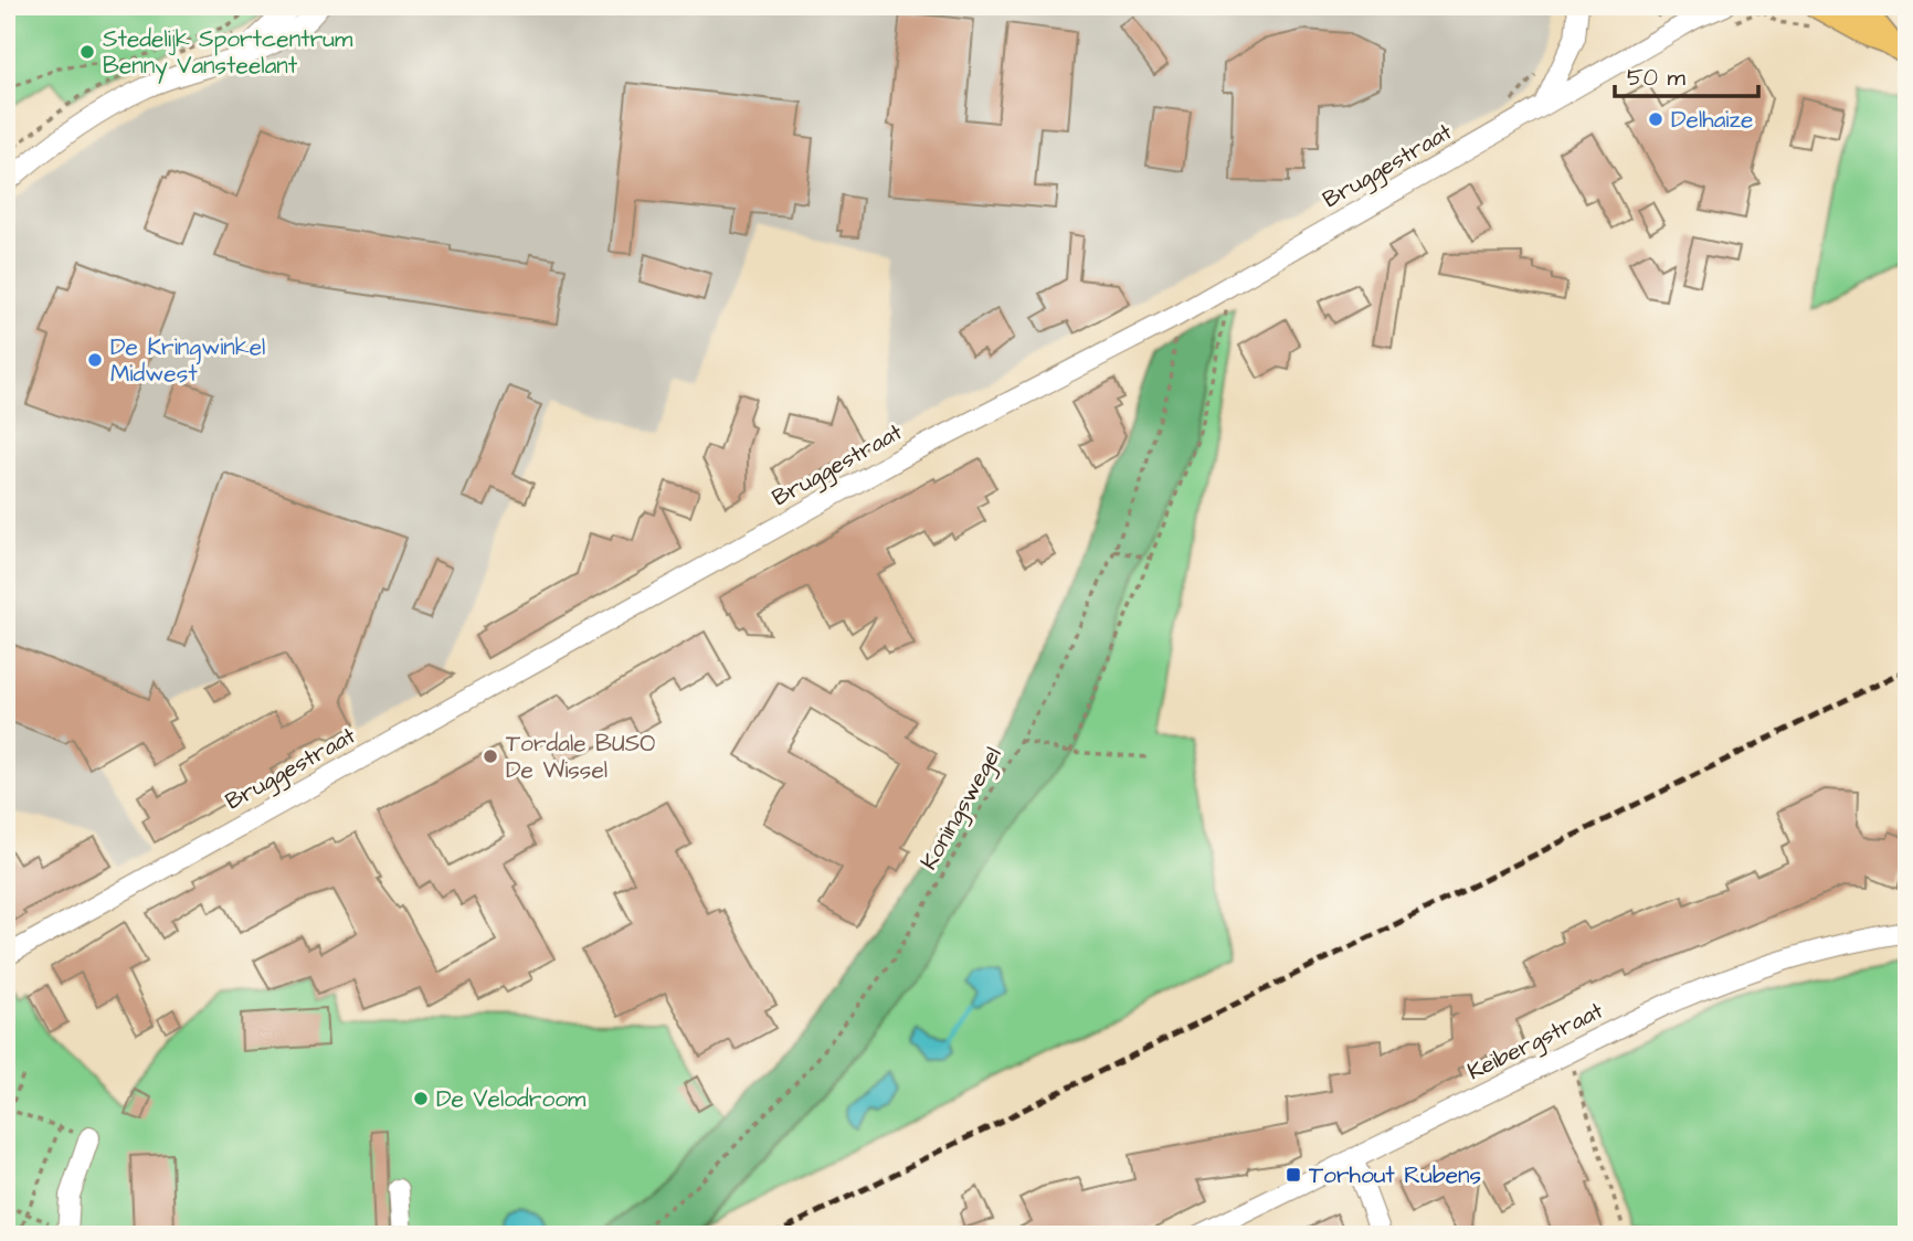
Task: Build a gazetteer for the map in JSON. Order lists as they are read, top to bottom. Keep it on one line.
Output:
{"streets":{"street":["Bruggestraat","Keibergstraat"],"path":["Koningswegel"]},"crossings":[["Bruggestraat","Koningswegel"]],"places":{"other":["Stedelijk Sportcentrum Benny Vansteelant","Delhaize","De Kringwinkel Midwest","Tordale BUSO De Wissel","De Velodroom"],"transit":["Torhout Rubens"]},"scale_bar":"50 m"}
